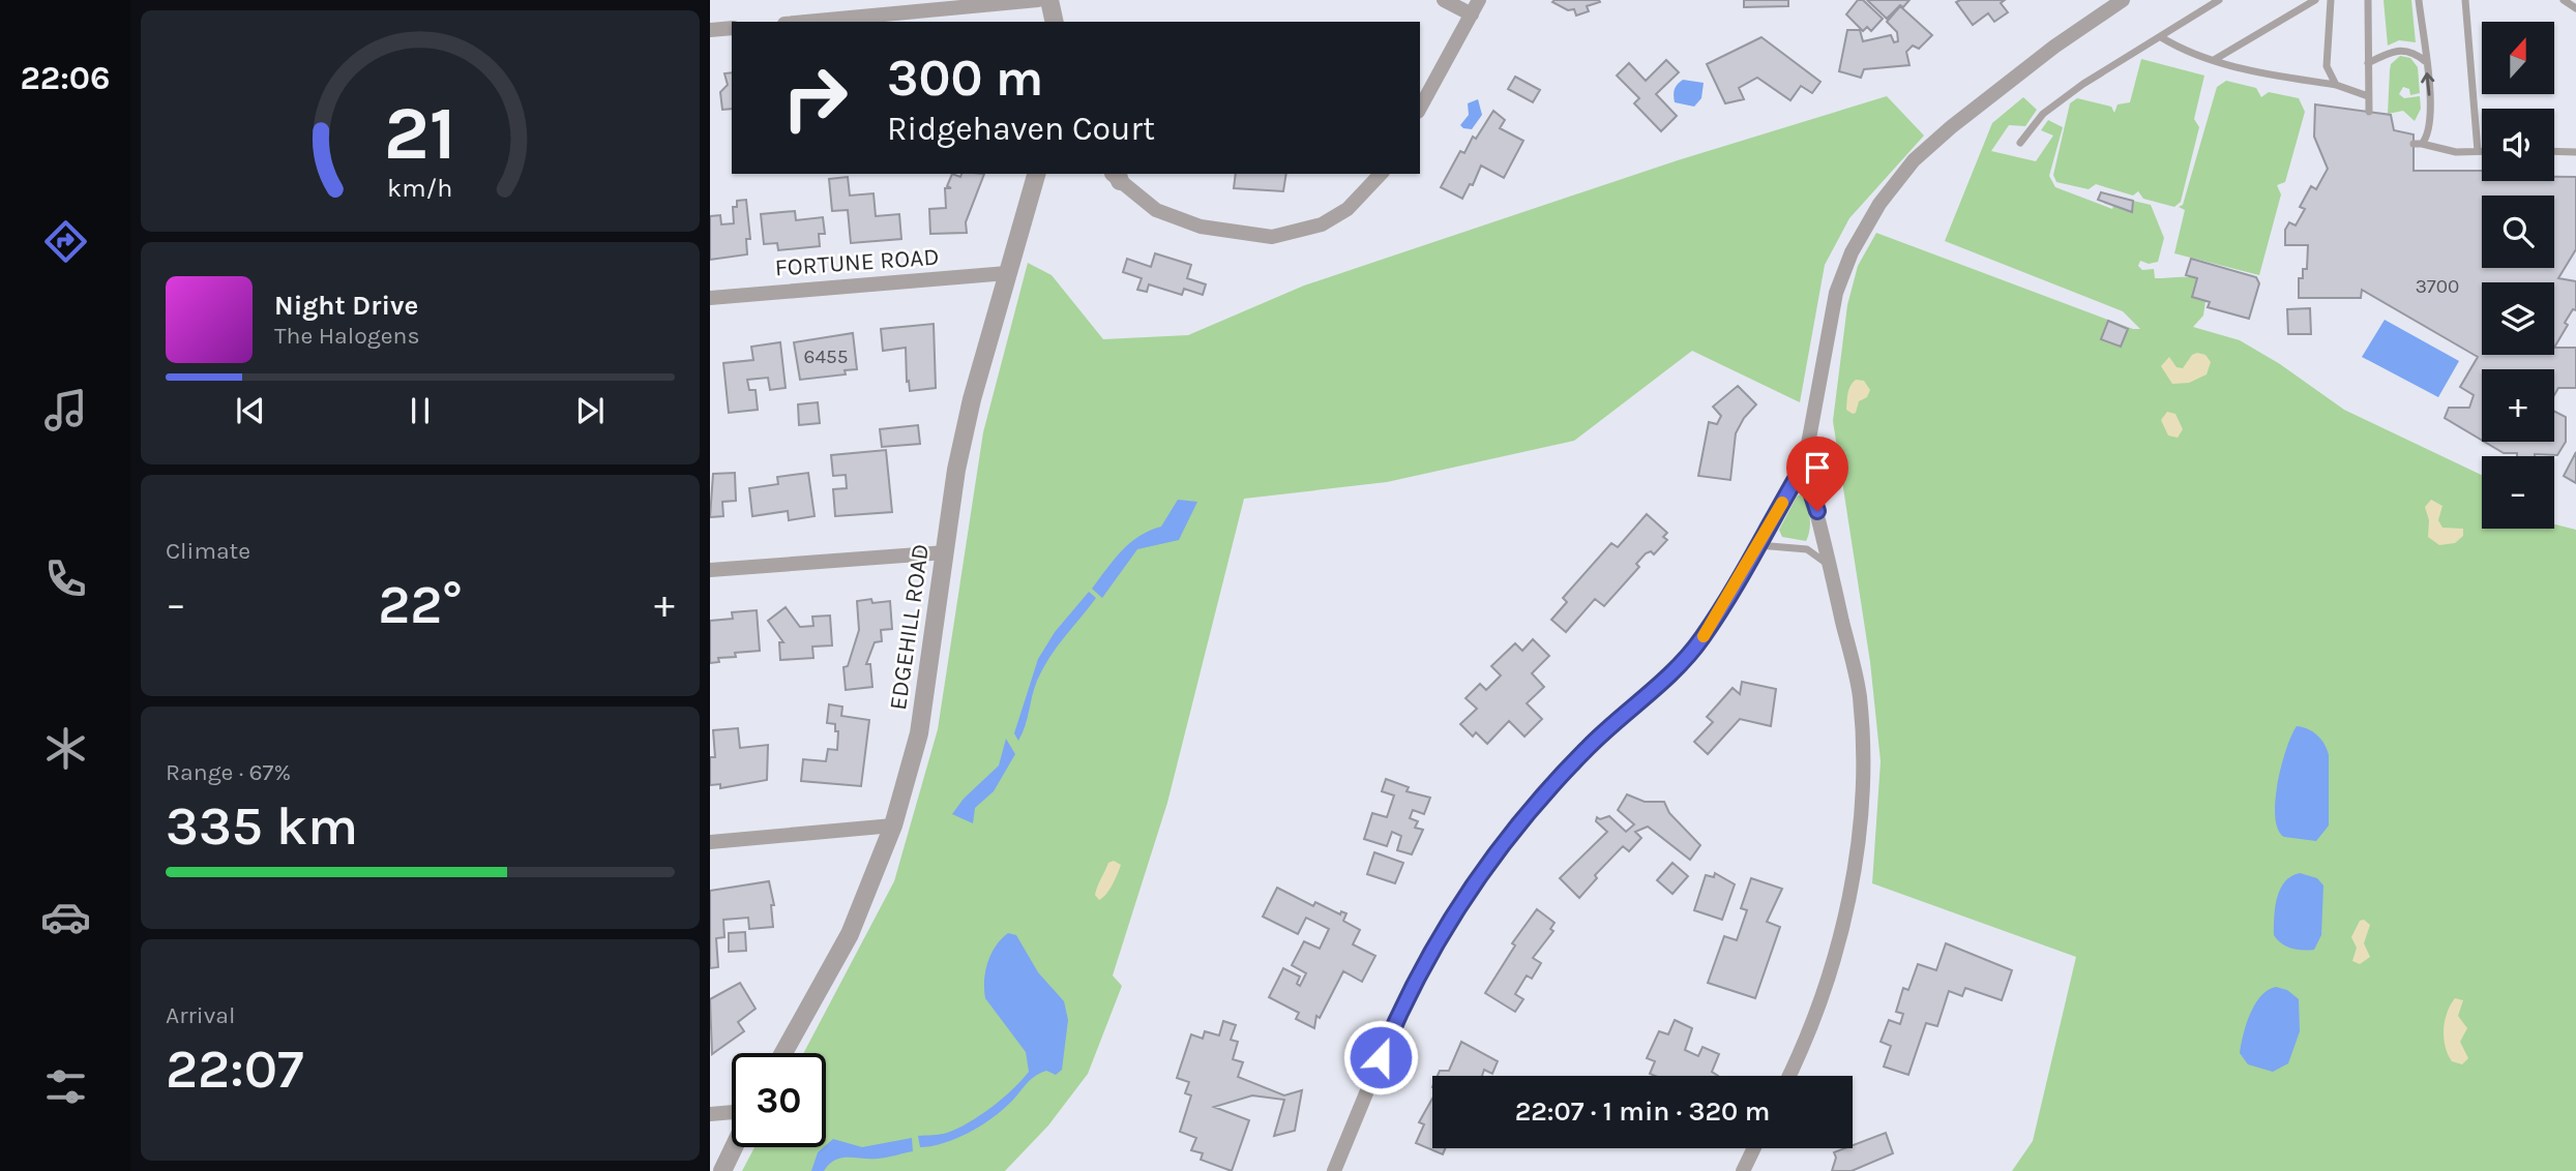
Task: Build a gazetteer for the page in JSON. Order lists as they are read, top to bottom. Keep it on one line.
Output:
{"streets":{"street":["FORTUNE ROAD","EDGEHILL ROAD"]},"crossings":[["FORTUNE ROAD","EDGEHILL ROAD"]],"house_numbers":["3700","6455"],"north":"top","page":{"tabs":"22:06","map_buttons":["+","−"],"turn":["300 m","Ridgehaven Court"],"song":["Night Drive","The Halogens"],"tile":["Climate",["Range · 67%","335 km"],["Arrival","22:07"]],"heat":["−","22°","+"],"limit":"30","trip":"22:07 · 1 min · 320 m","gauge":["21","km/h"]}}
